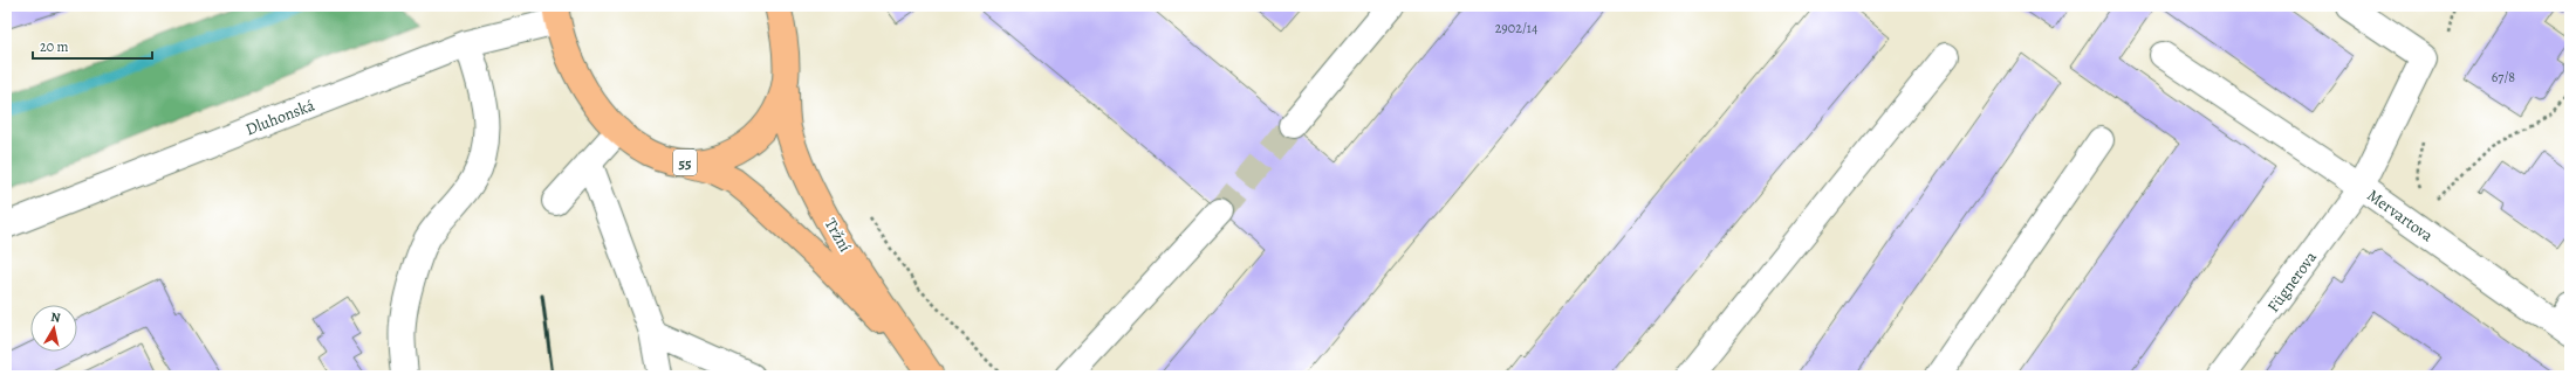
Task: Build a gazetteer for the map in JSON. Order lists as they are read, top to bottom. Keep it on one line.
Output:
{"streets":{"main road":["Dluhonská","55","Tržní"],"street":["Mervartova","Fügnerova"]},"crossings":[["Dluhonská","Tržní"],["Mervartova","Fügnerova"]],"house_numbers":["2902/14","67/8"],"scale_bar":"20 m","north":"top"}
